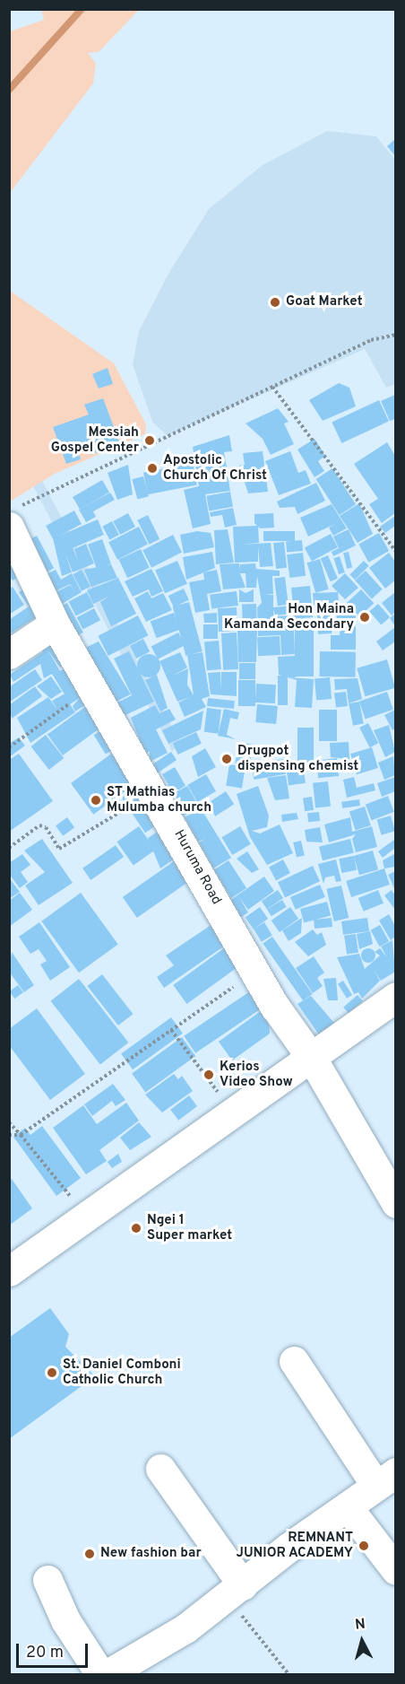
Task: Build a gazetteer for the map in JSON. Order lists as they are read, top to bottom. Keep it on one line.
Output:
{"streets":{"street":["Huruma Road"]},"places":["Goat Market","Messiah Gospel Center","Apostolic Church Of Christ","Hon Maina Kamanda Secondary","Drugpot dispensing chemist","ST Mathias Mulumba church","Kerios Video Show","Ngei 1 Super market","St. Daniel Comboni Catholic Church","REMNANT JUNIOR ACADEMY","New fashion bar"],"scale_bar":"20 m","north":"top"}
